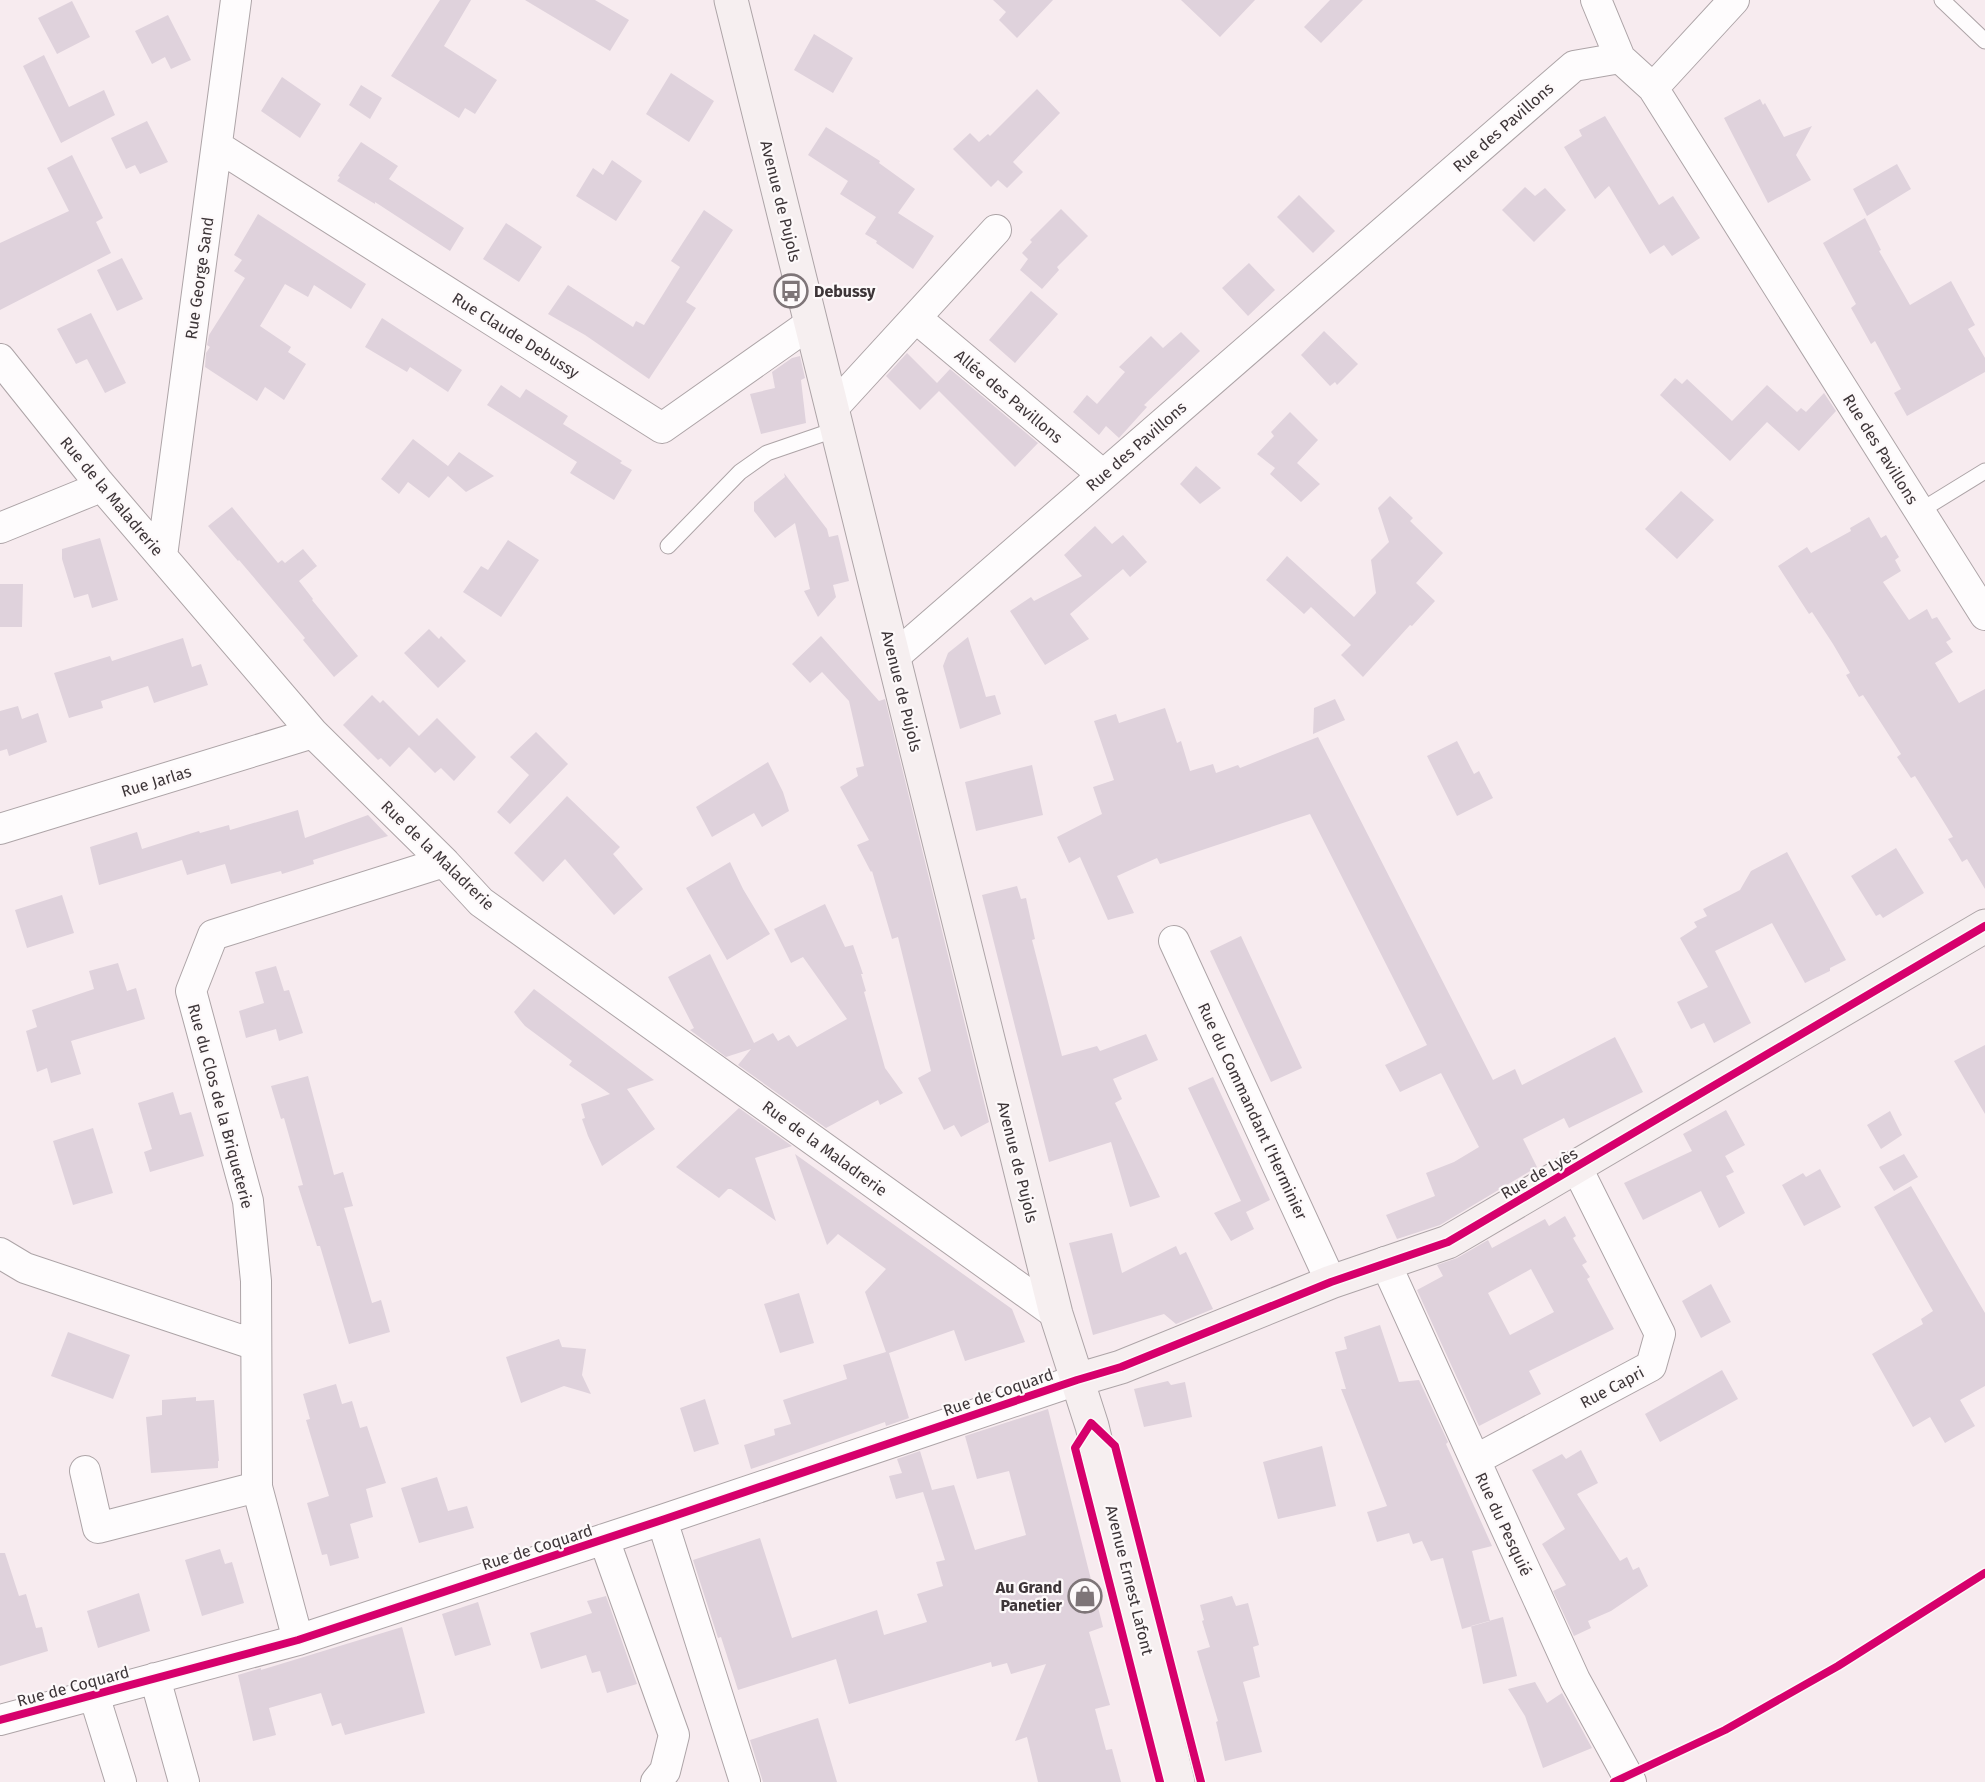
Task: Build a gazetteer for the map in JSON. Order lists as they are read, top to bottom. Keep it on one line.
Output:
{"streets":{"main road":["Avenue de Pujols","Rue de Lyès","Avenue Ernest Lafont"],"street":["Rue des Pavillons","Rue George Sand","Rue Claude Debussy","Allée des Pavillons","Rue de la Maladrerie","Rue Jarlas","Rue du Clos de la Briqueterie","Rue du Commandant l’Herminier","Rue Capri","Rue de Coquard","Rue du Pesquié"]},"crossings":[["Rue des Pavillons","Avenue de Pujols"],["Rue des Pavillons","Allée des Pavillons"],["Avenue de Pujols","Rue Claude Debussy"],["Avenue de Pujols","Rue de la Maladrerie"],["Avenue de Pujols","Rue de Lyès"],["Avenue de Pujols","Rue de Coquard"],["Avenue de Pujols","Avenue Ernest Lafont"],["Rue George Sand","Rue Claude Debussy"],["Rue George Sand","Rue de la Maladrerie"],["Rue de la Maladrerie","Rue Jarlas"],["Rue de la Maladrerie","Rue du Clos de la Briqueterie"],["Rue du Clos de la Briqueterie","Rue de Coquard"],["Rue du Commandant l’Herminier","Rue de Lyès"],["Rue de Lyès","Rue Capri"],["Rue de Lyès","Rue de Coquard"],["Rue de Lyès","Rue du Pesquié"],["Rue de Lyès","Avenue Ernest Lafont"],["Rue Capri","Rue du Pesquié"],["Rue de Coquard","Avenue Ernest Lafont"]],"places":{"bus stop":["Debussy"],"shop":["Au Grand Panetier"]}}
